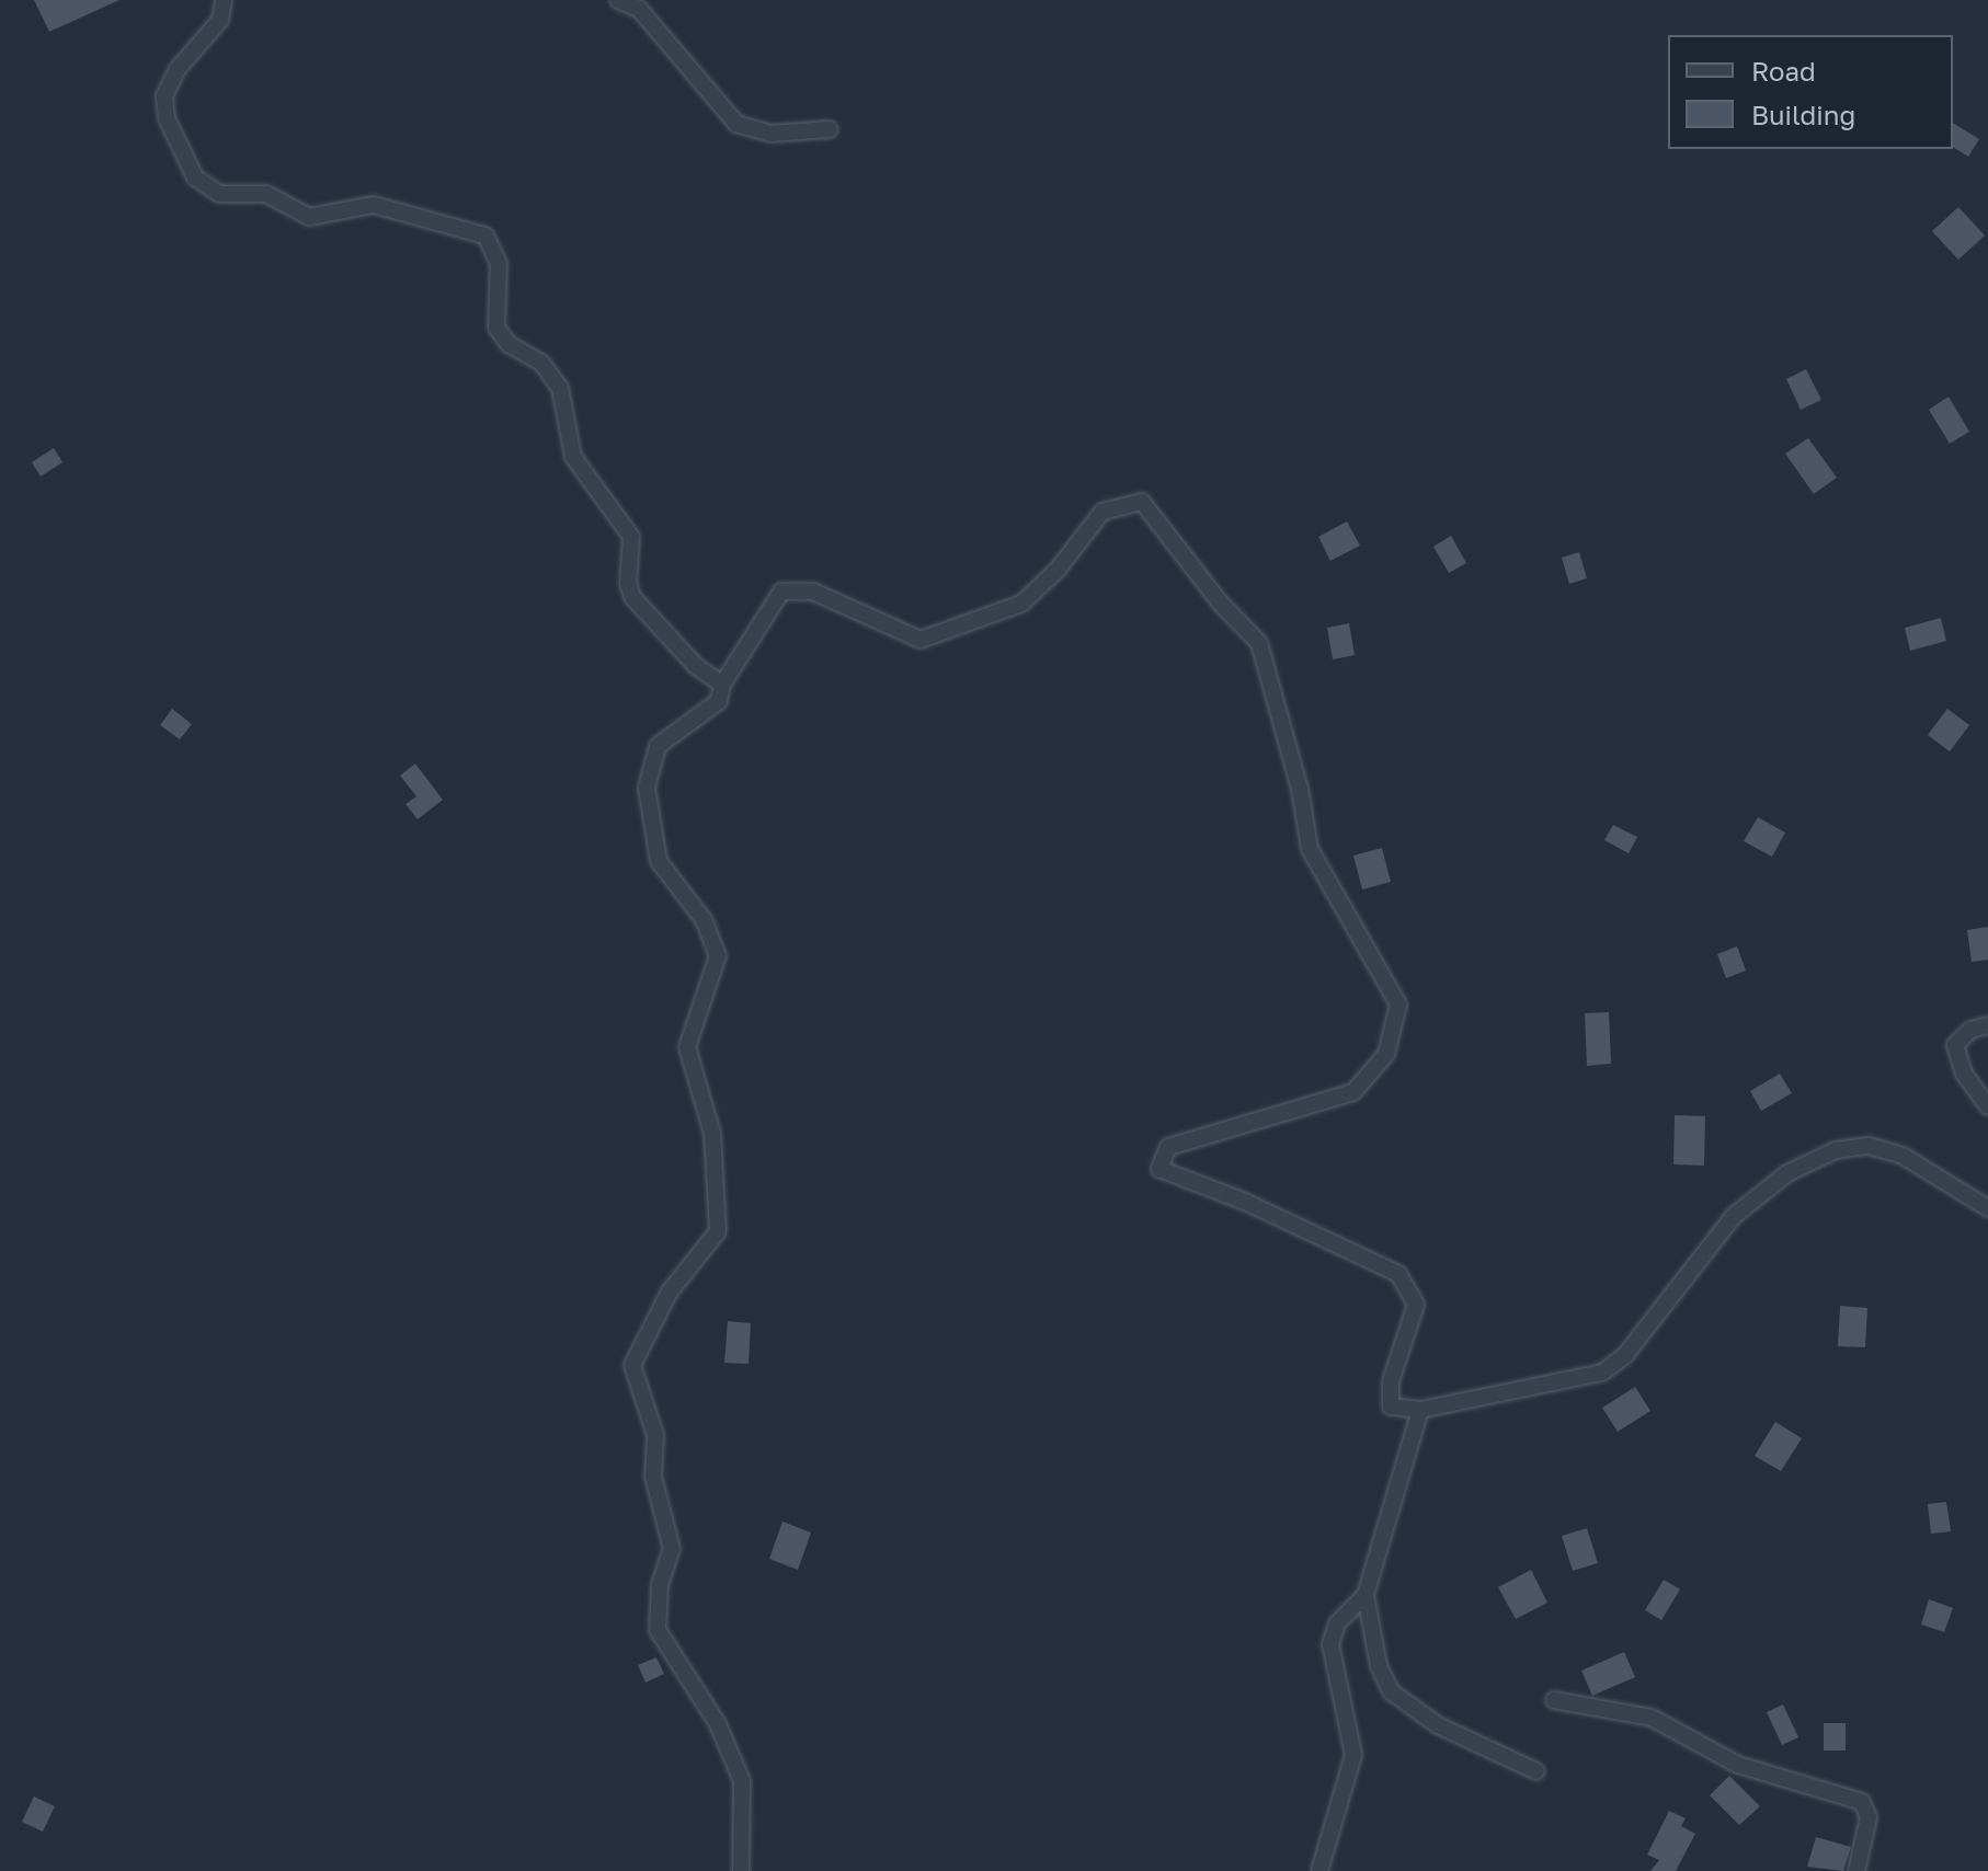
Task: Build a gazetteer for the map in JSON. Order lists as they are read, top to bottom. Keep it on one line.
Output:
{"legend":["Road","Building"]}
